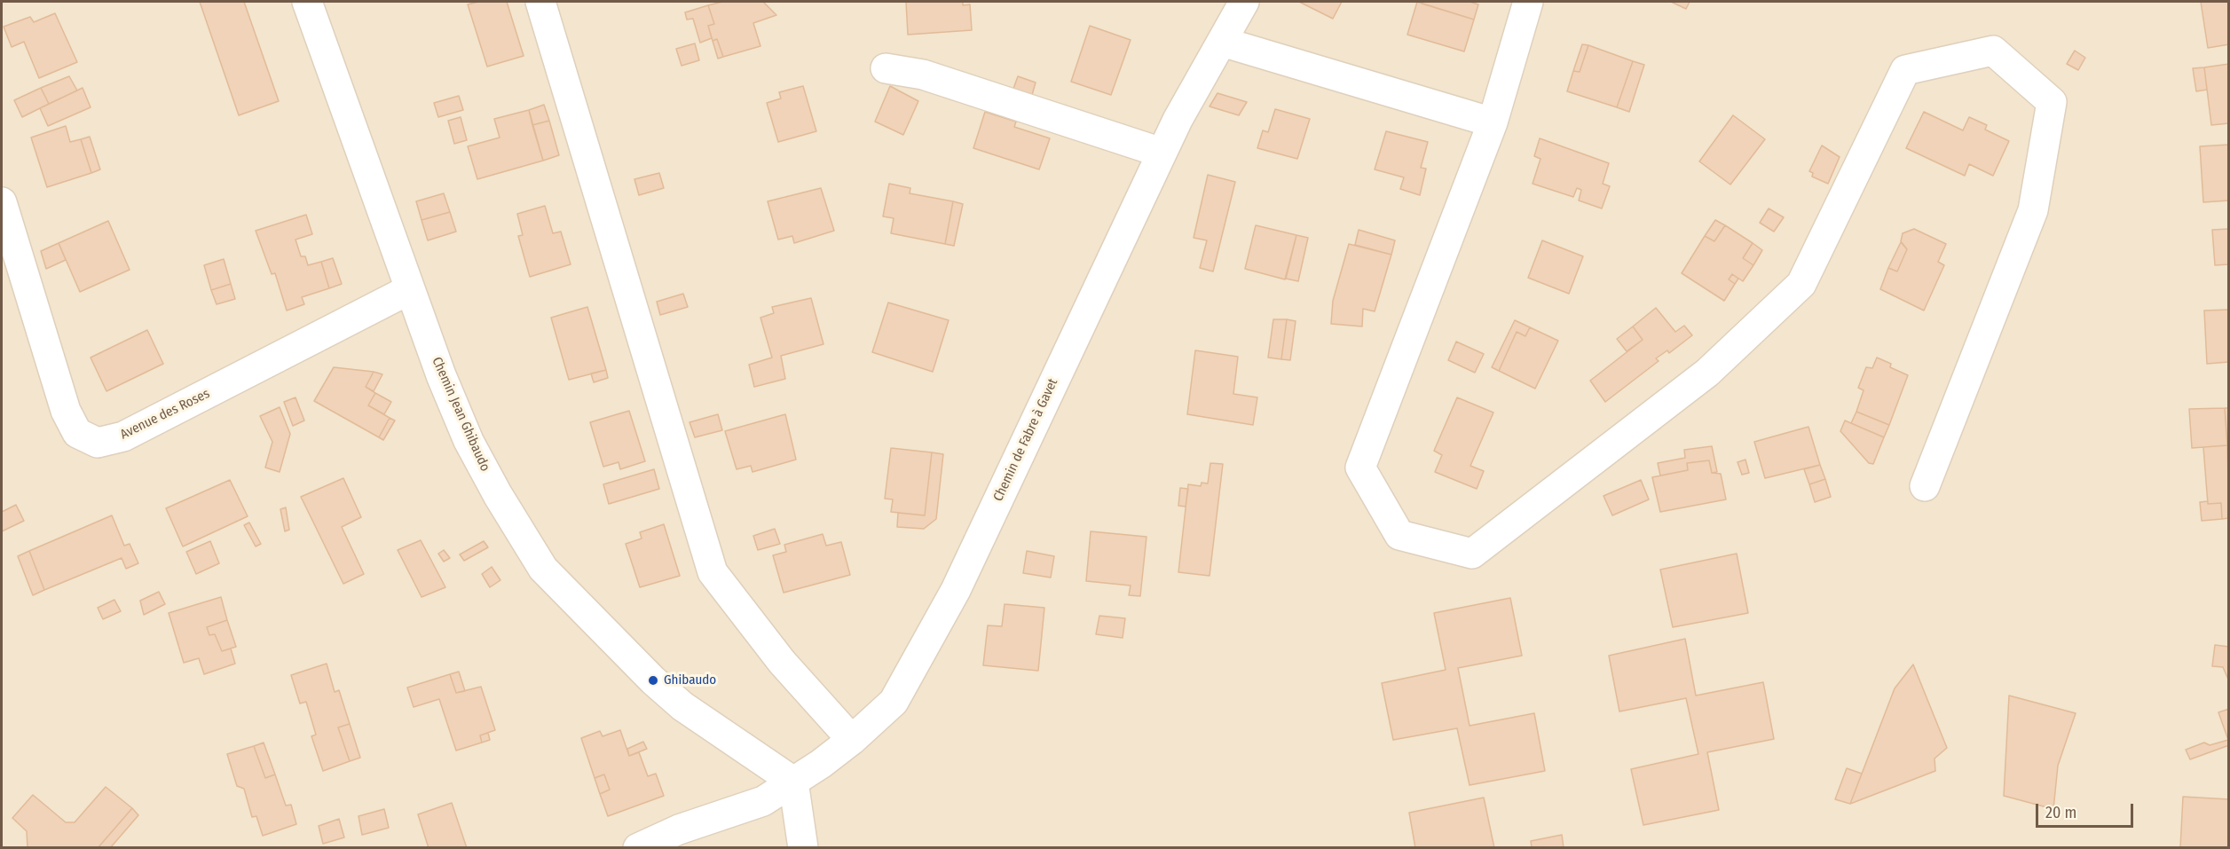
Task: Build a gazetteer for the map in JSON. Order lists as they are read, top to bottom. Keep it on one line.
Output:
{"streets":{"street":["Avenue des Roses","Chemin Jean Ghibaudo","Chemin de Fabre à Gavet"]},"crossings":[["Avenue des Roses","Chemin Jean Ghibaudo"],["Chemin Jean Ghibaudo","Chemin de Fabre à Gavet"]],"places":["Ghibaudo"],"scale_bar":"20 m"}
